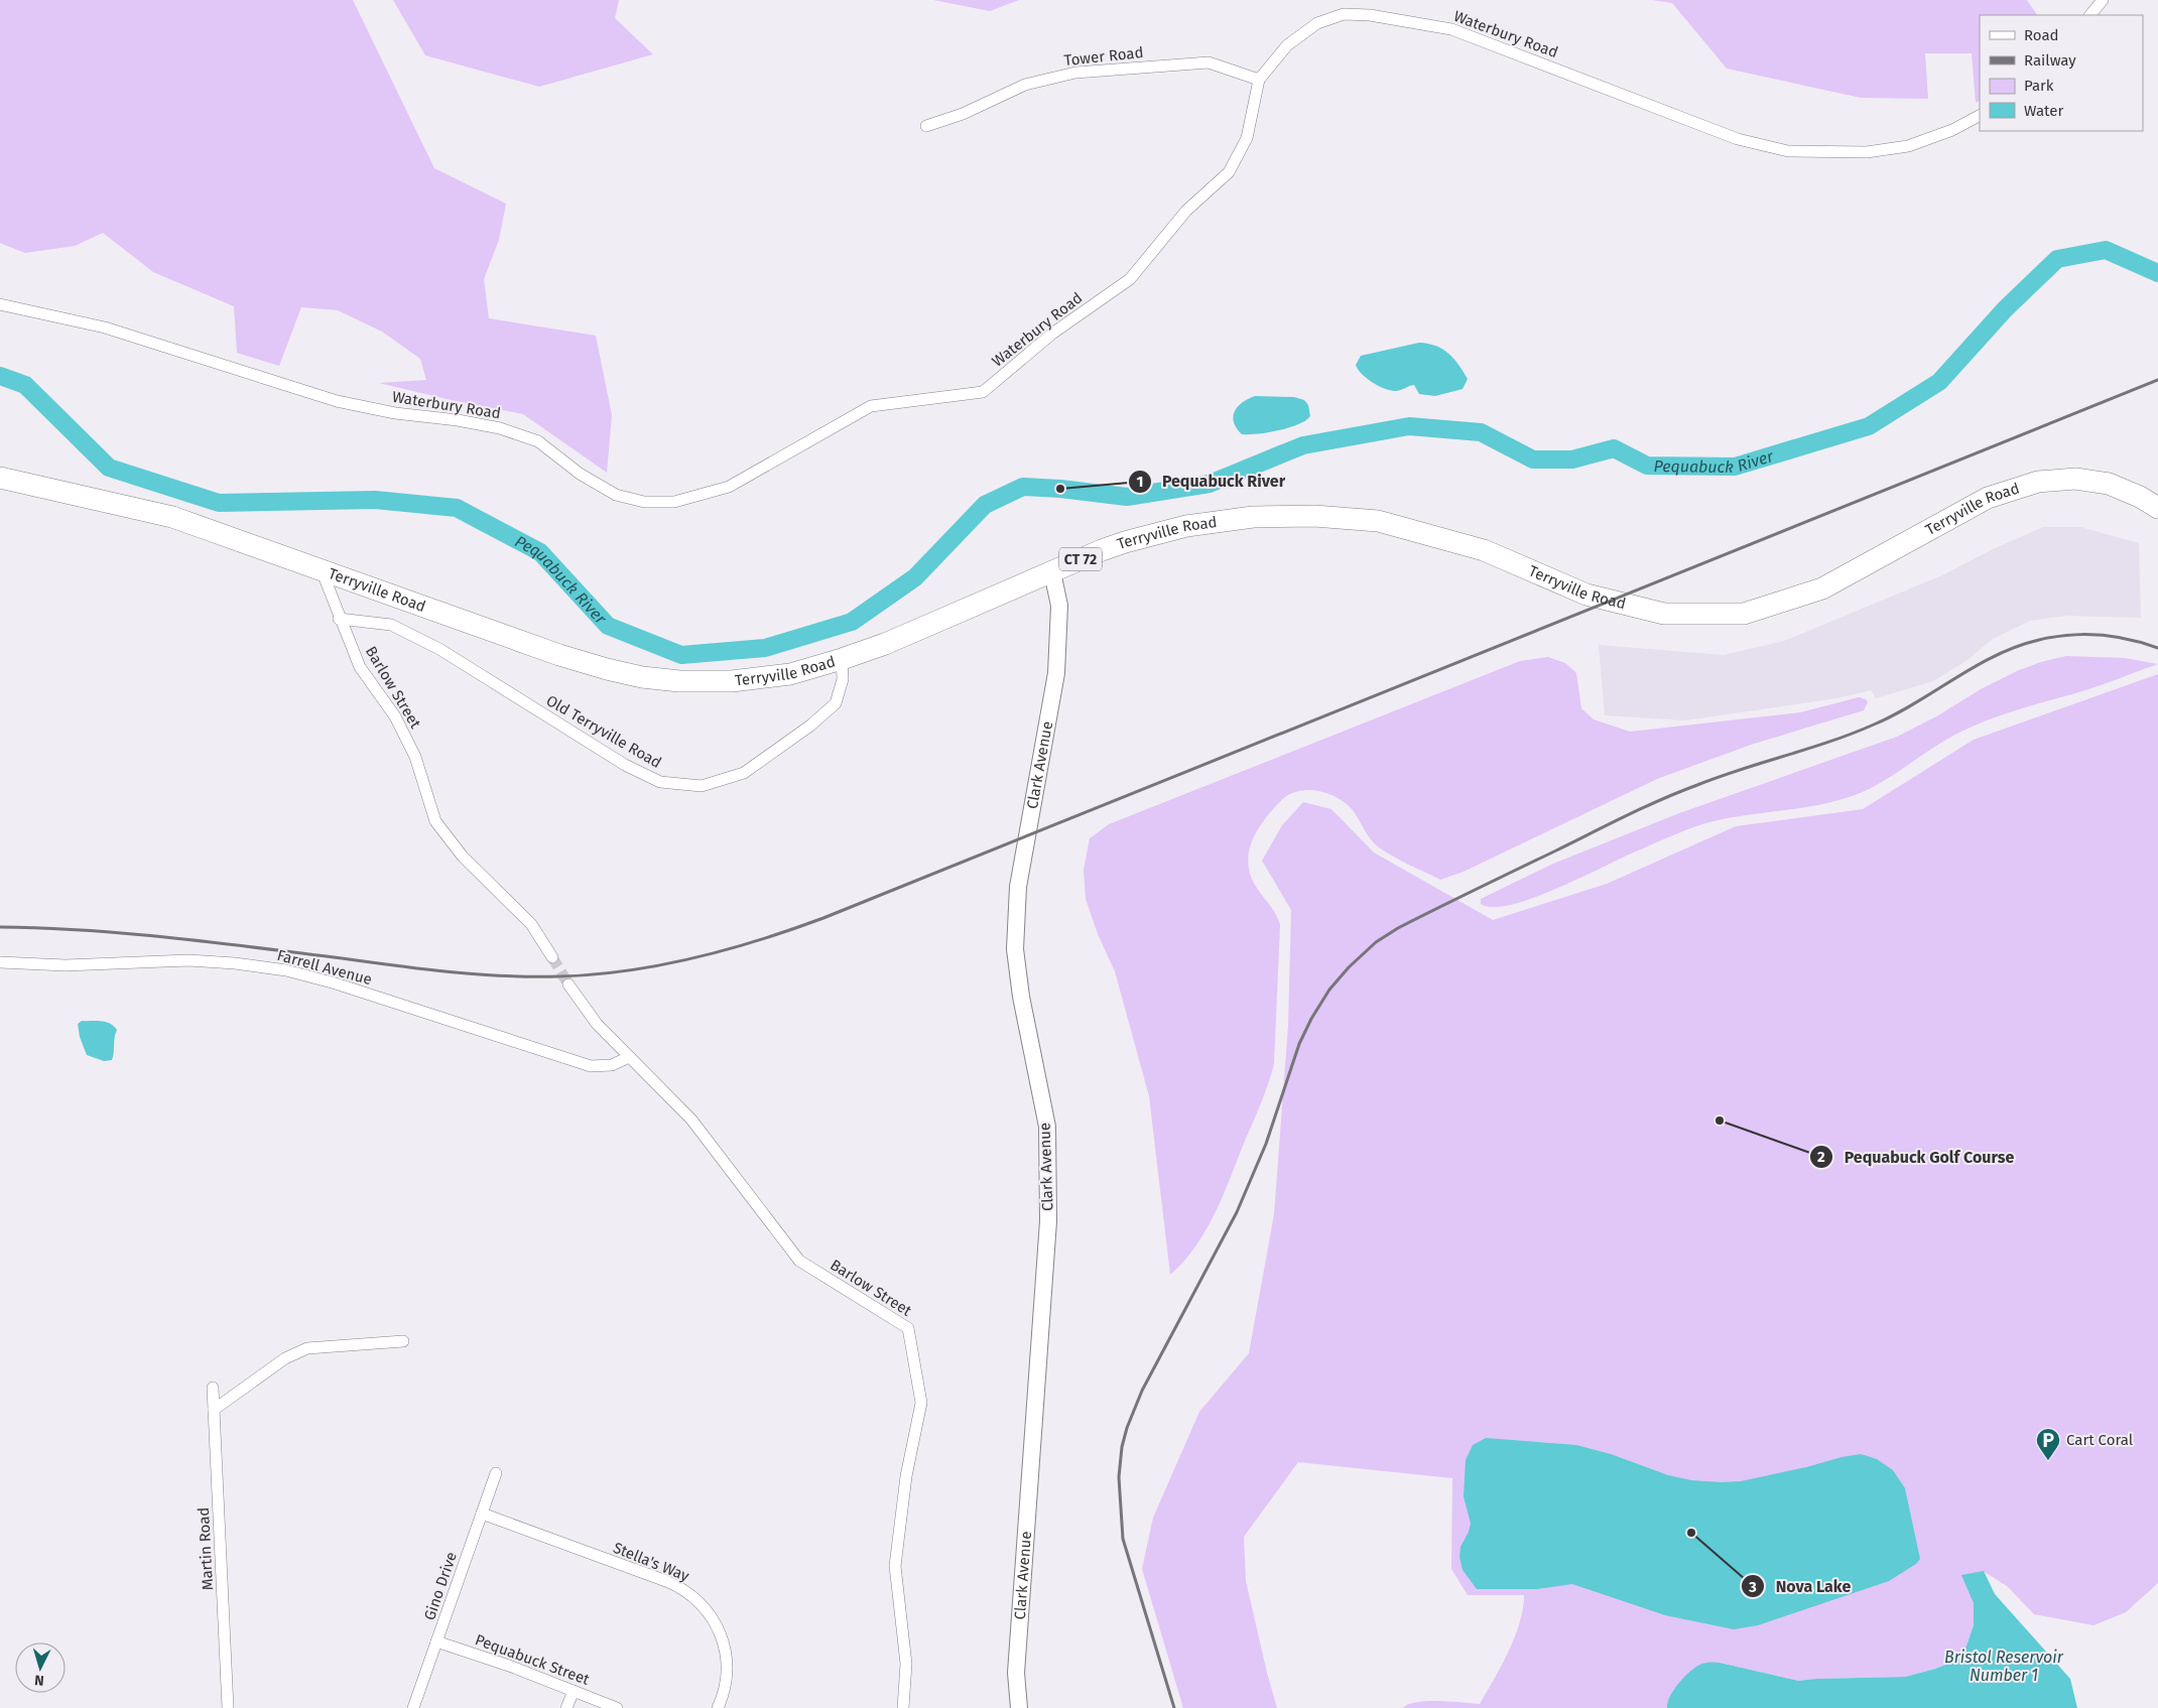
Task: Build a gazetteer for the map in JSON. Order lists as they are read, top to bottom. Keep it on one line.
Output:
{"streets":{"highway":["Terryville Road","CT 72"],"main road":["Clark Avenue"],"street":["Waterbury Road","Tower Road","Barlow Street","Old Terryville Road","Farrell Avenue","Martin Road","Stella's Way","Gino Drive","Pequabuck Street"]},"crossings":[["Waterbury Road","Tower Road"],["Terryville Road","Barlow Street"],["Terryville Road","Old Terryville Road"],["Terryville Road","Clark Avenue"],["Barlow Street","Old Terryville Road"],["Barlow Street","Farrell Avenue"],["Stella's Way","Gino Drive"],["Gino Drive","Pequabuck Street"]],"water":["Pequabuck River","Bristol Reservoir Number 1"],"places":{"other":["Pequabuck River","Pequabuck Golf Course","Nova Lake"],"parking":["Cart Coral"]},"legend":["Road","Railway","Park","Water"],"north":"bottom"}
